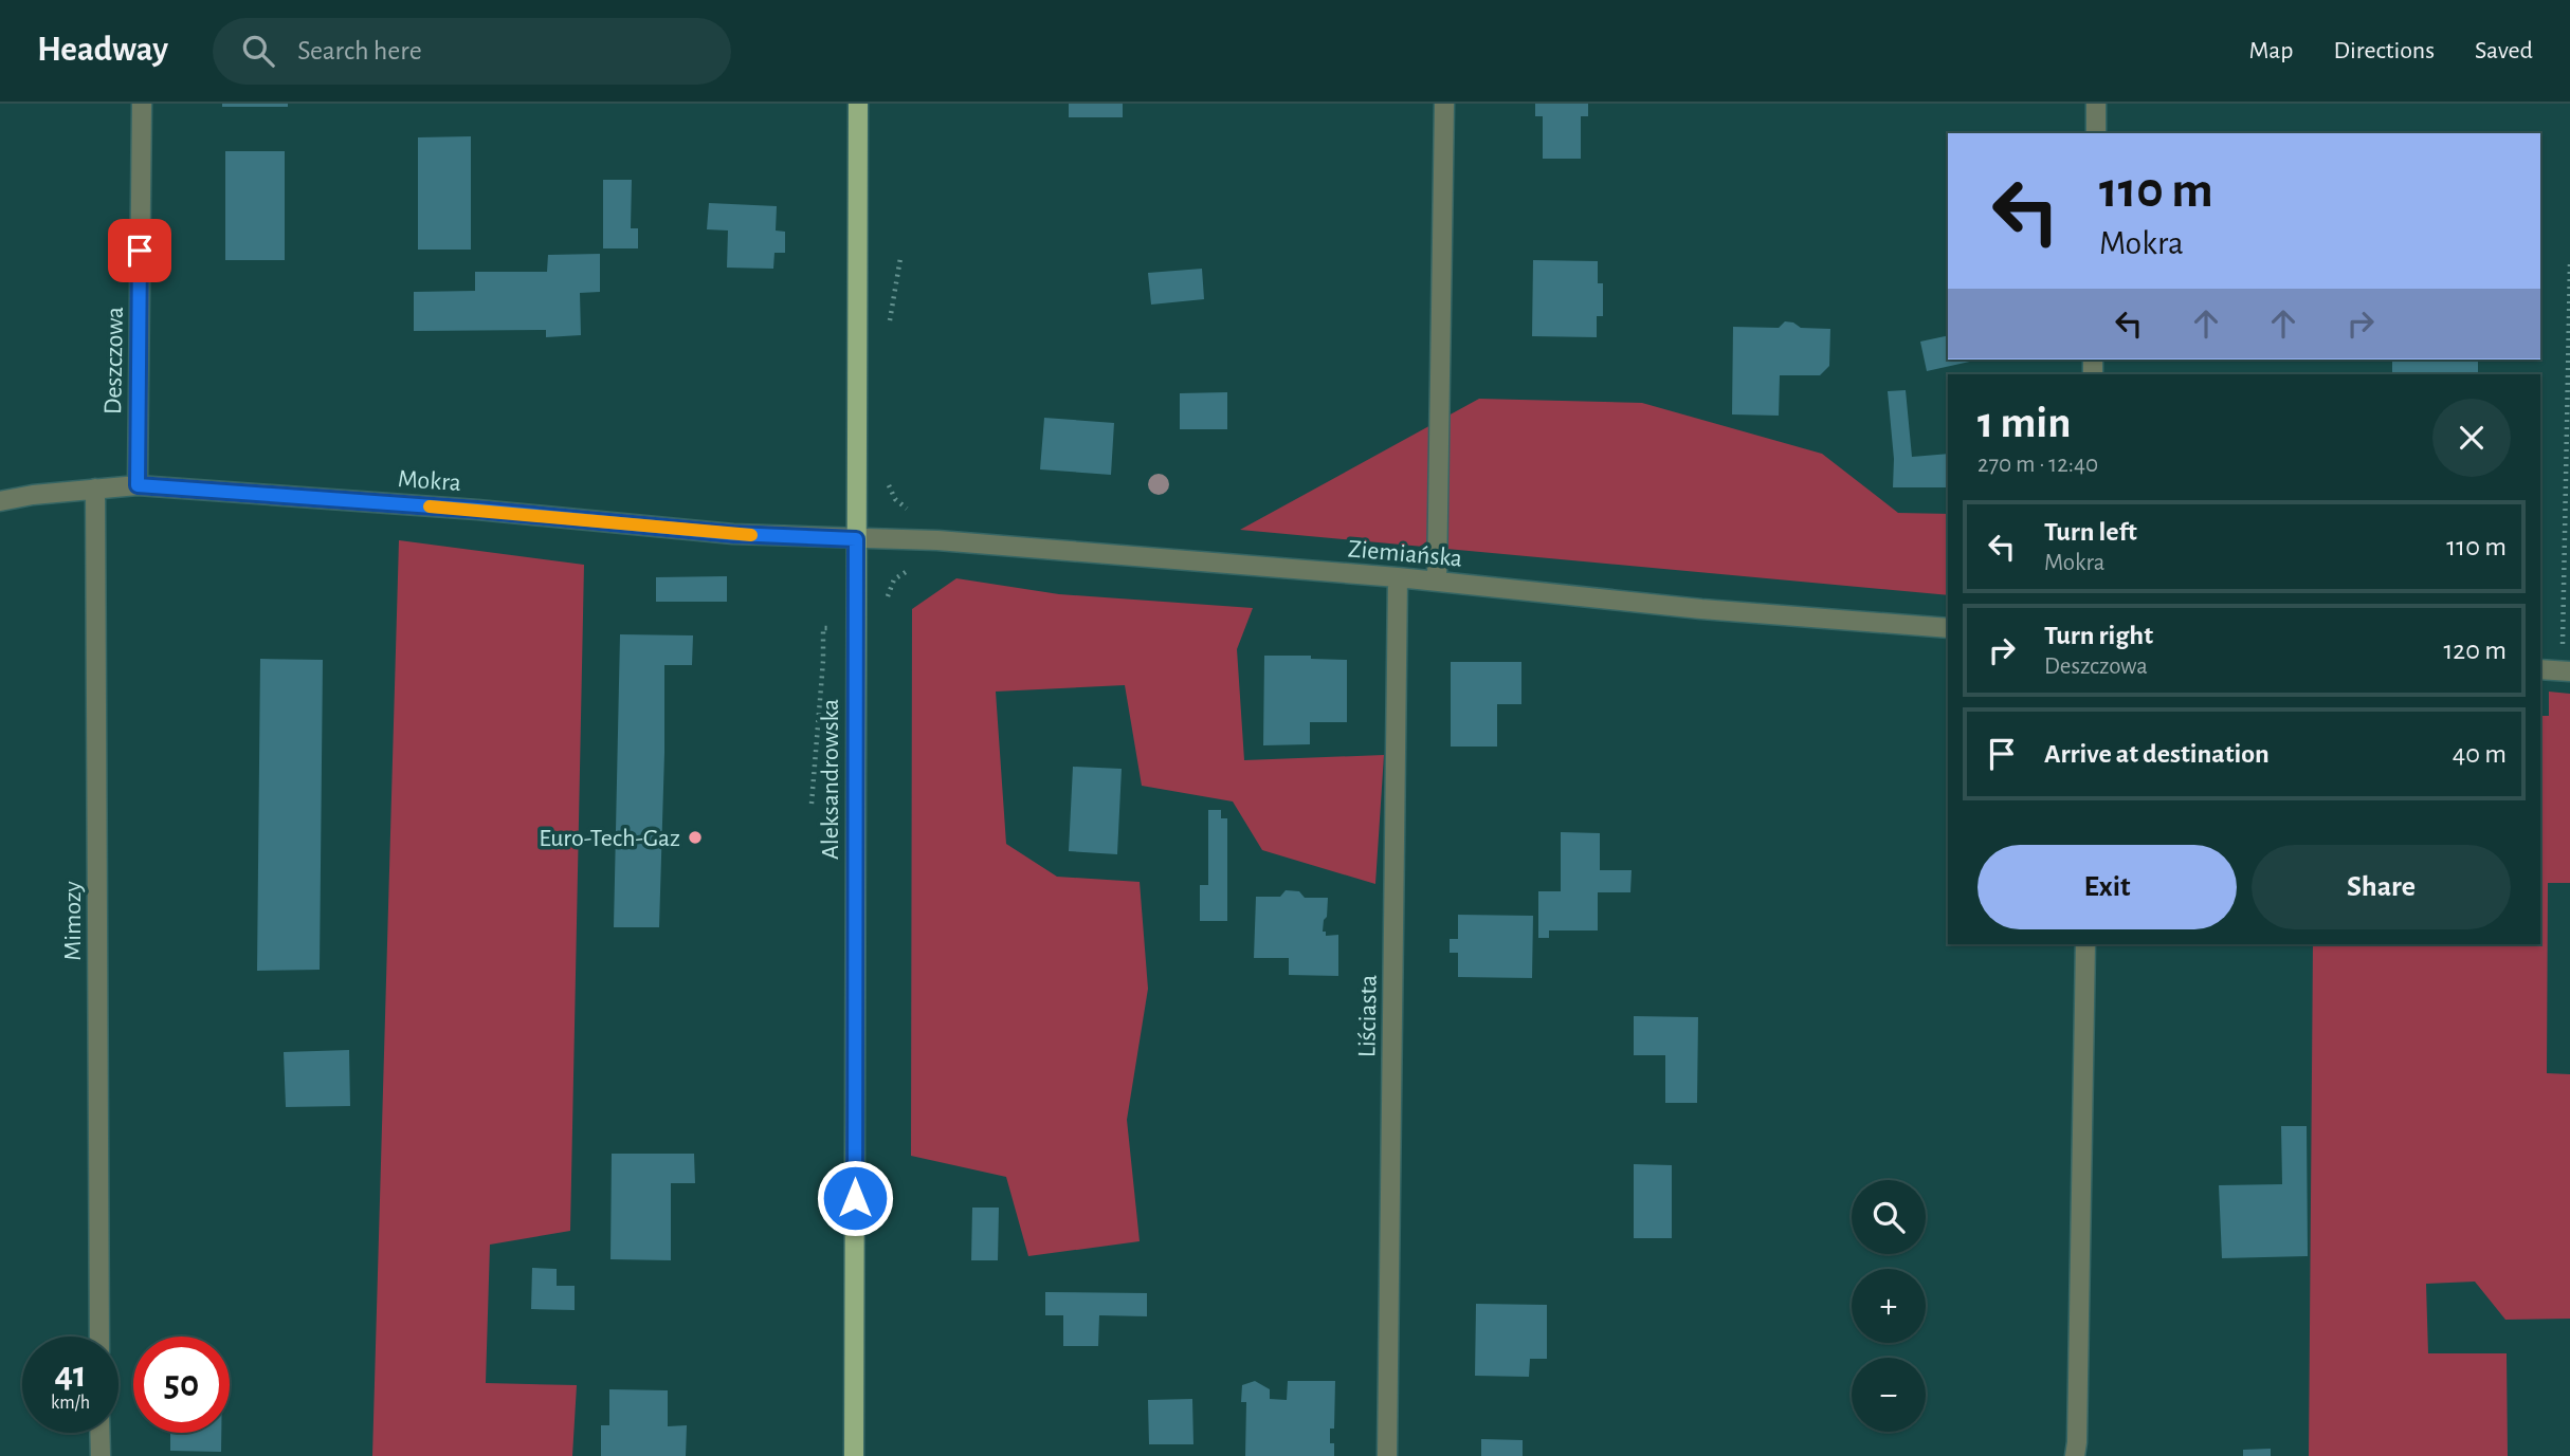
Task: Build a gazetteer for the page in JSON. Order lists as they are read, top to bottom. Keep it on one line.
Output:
{"streets":{"main road":["Aleksandrowska"],"street":["Deszczowa","Mokra","Ziemiańska","Mimozy","Liściasta"]},"crossings":[["Deszczowa","Mokra"],["Mokra","Ziemiańska"],["Mokra","Aleksandrowska"],["Mokra","Mimozy"],["Ziemiańska","Aleksandrowska"],["Ziemiańska","Liściasta"]],"places":["Euro-Tech-Gaz"],"page":{"header":"Headway","search":"Search here","nav":["Map","Directions","Saved"],"turn":["110 m","Mokra"],"heading":["1 min","270 m · 12:40"],"list":[{"name":"Turn left","note":"Mokra","value":"110 m"},{"name":"Turn right","note":"Deszczowa","value":"120 m"},{"name":"Arrive at destination","value":"40 m"}],"buttons":["Exit","Share"],"map_buttons":["+","−"],"speed":"41 km/h","limit":"50"}}
